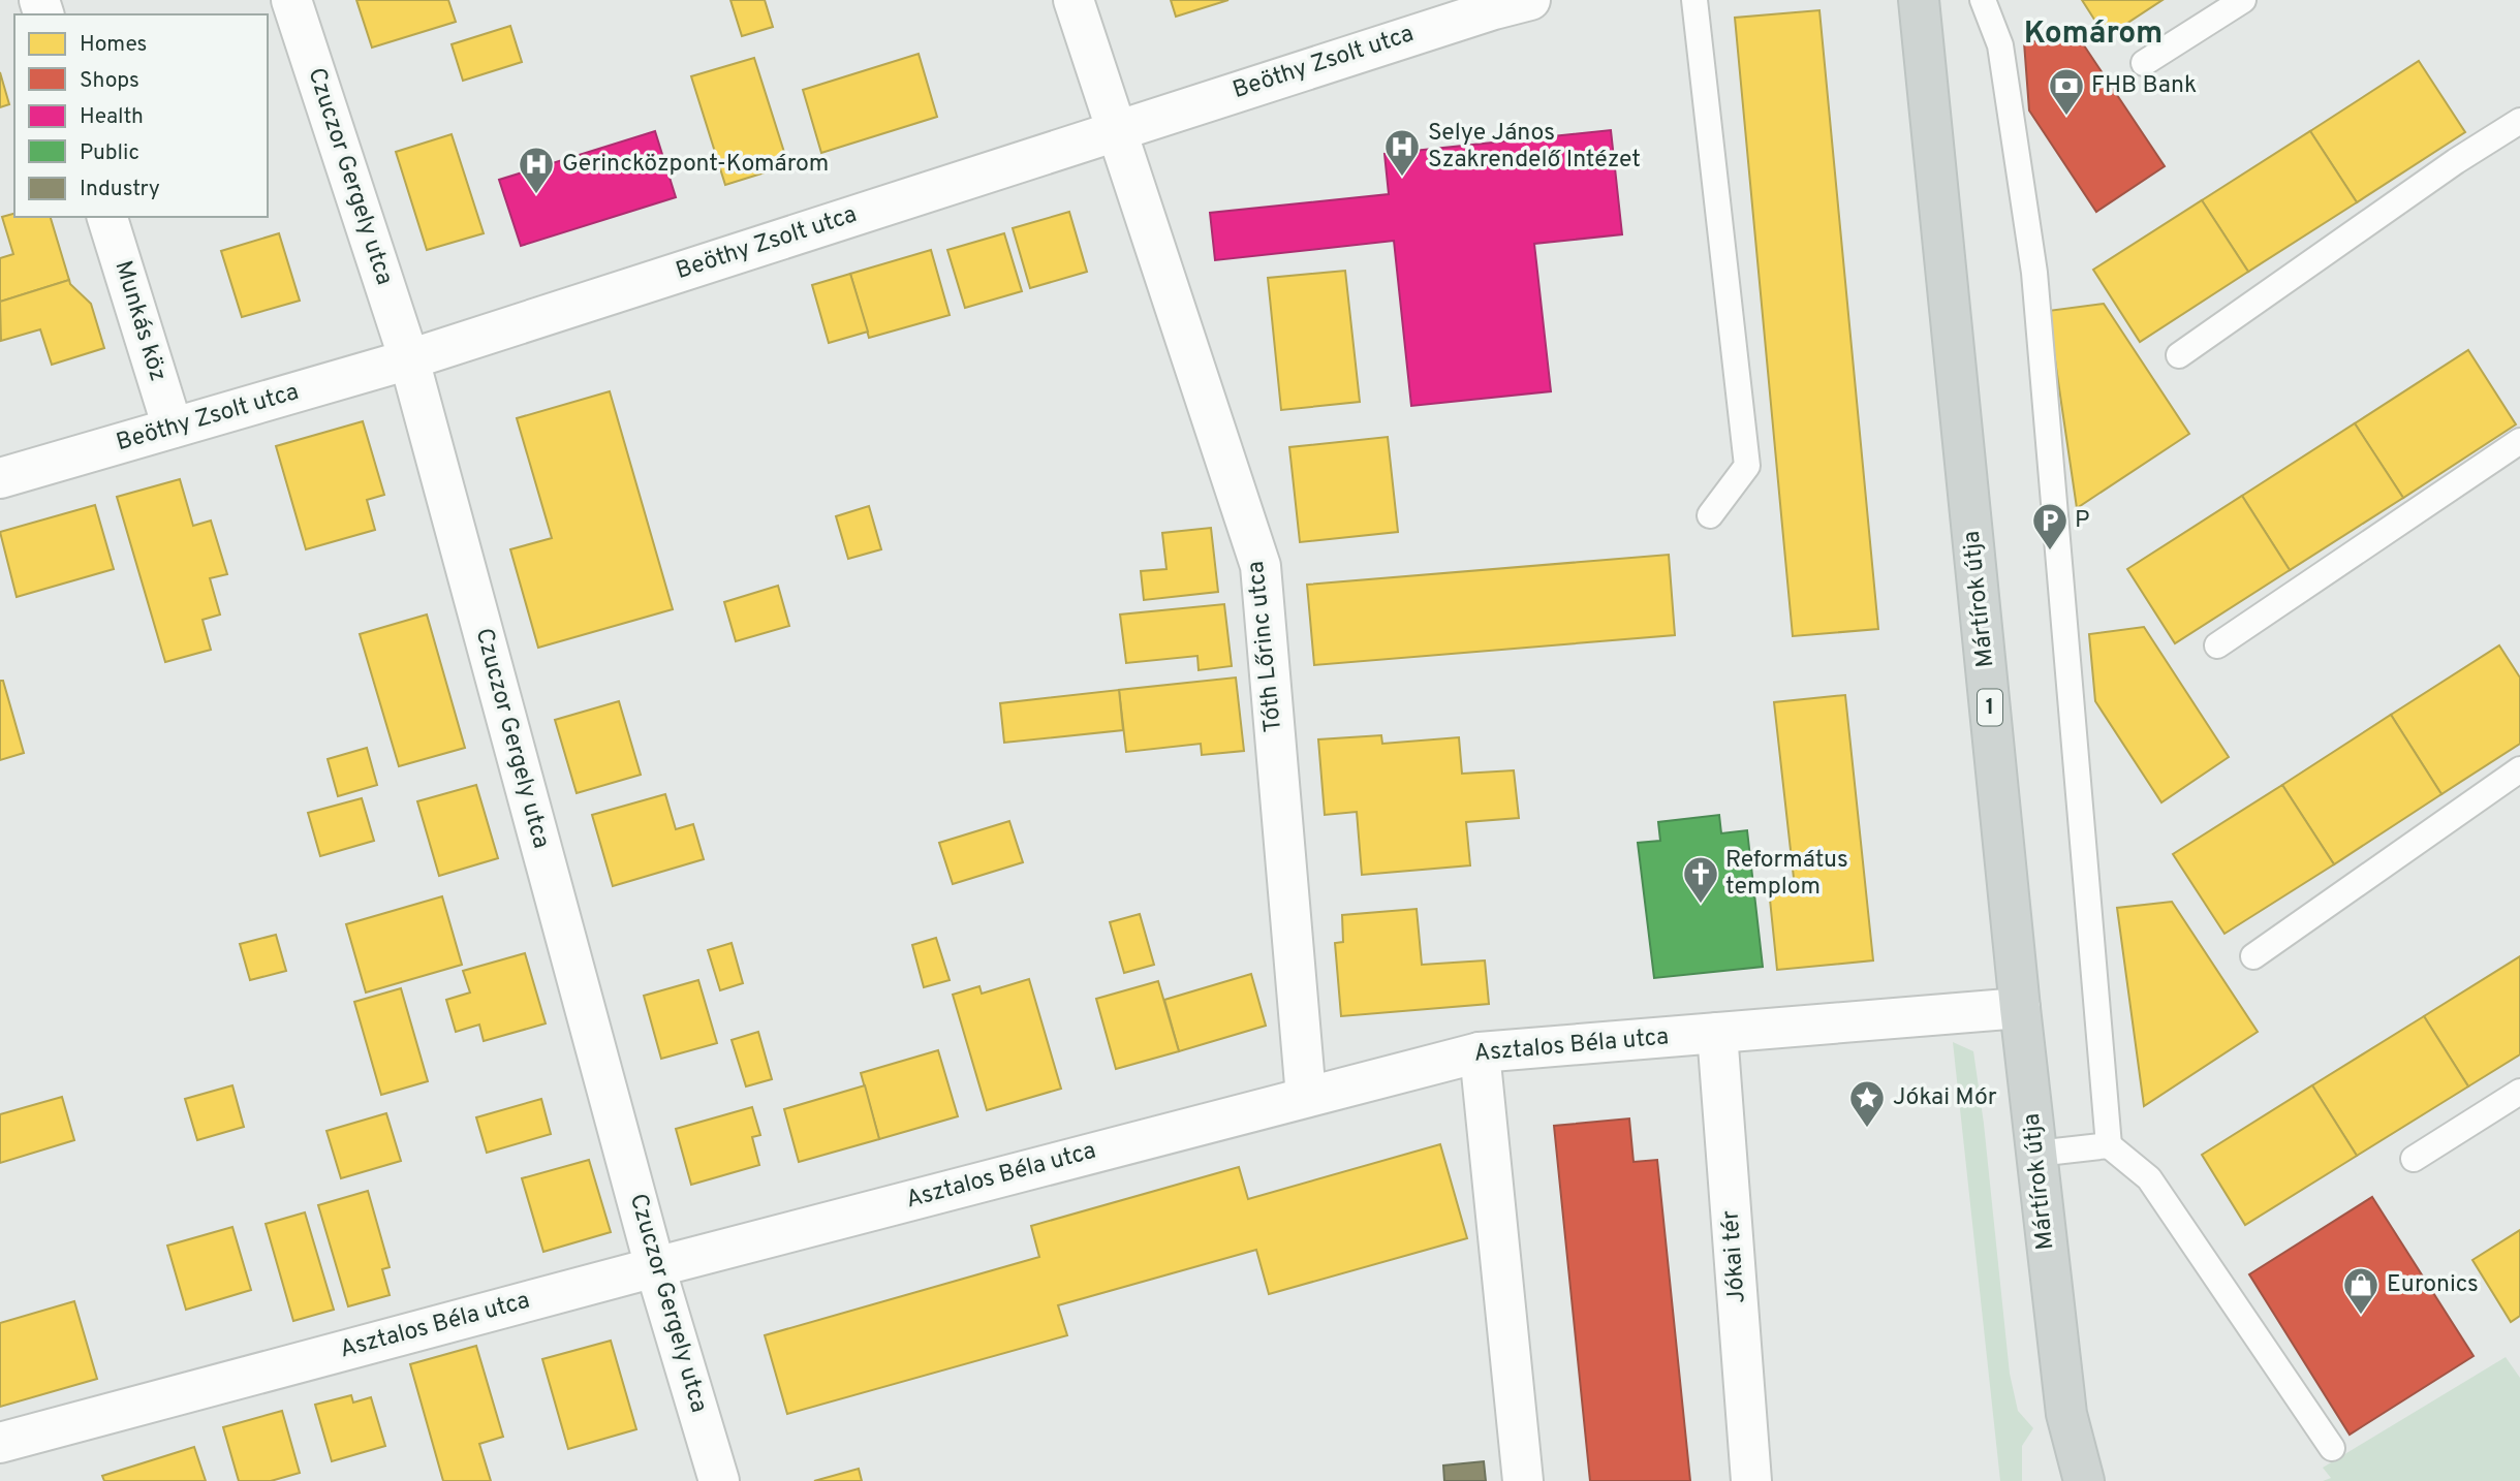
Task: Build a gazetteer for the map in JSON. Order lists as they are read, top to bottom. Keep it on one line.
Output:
{"streets":{"main road":["Mártírok útja","1"],"street":["Beöthy Zsolt utca","Czuczor Gergely utca","Munkás köz","Tóth Lőrinc utca","Asztalos Béla utca","Jókai tér"]},"crossings":[["Beöthy Zsolt utca","Czuczor Gergely utca"],["Beöthy Zsolt utca","Munkás köz"],["Beöthy Zsolt utca","Tóth Lőrinc utca"],["Czuczor Gergely utca","Asztalos Béla utca"],["Mártírok útja","Asztalos Béla utca"],["Tóth Lőrinc utca","Asztalos Béla utca"],["Asztalos Béla utca","Jókai tér"]],"districts":["Komárom"],"places":{"bank":["FHB Bank"],"hospital":["Selye János Szakrendelő Intézet","Gerincközpont-Komárom"],"parking":["P"],"church":["Református templom"],"place":["Jókai Mór"],"shop":["Euronics"]},"legend":["Homes","Shops","Health","Public","Industry"]}
